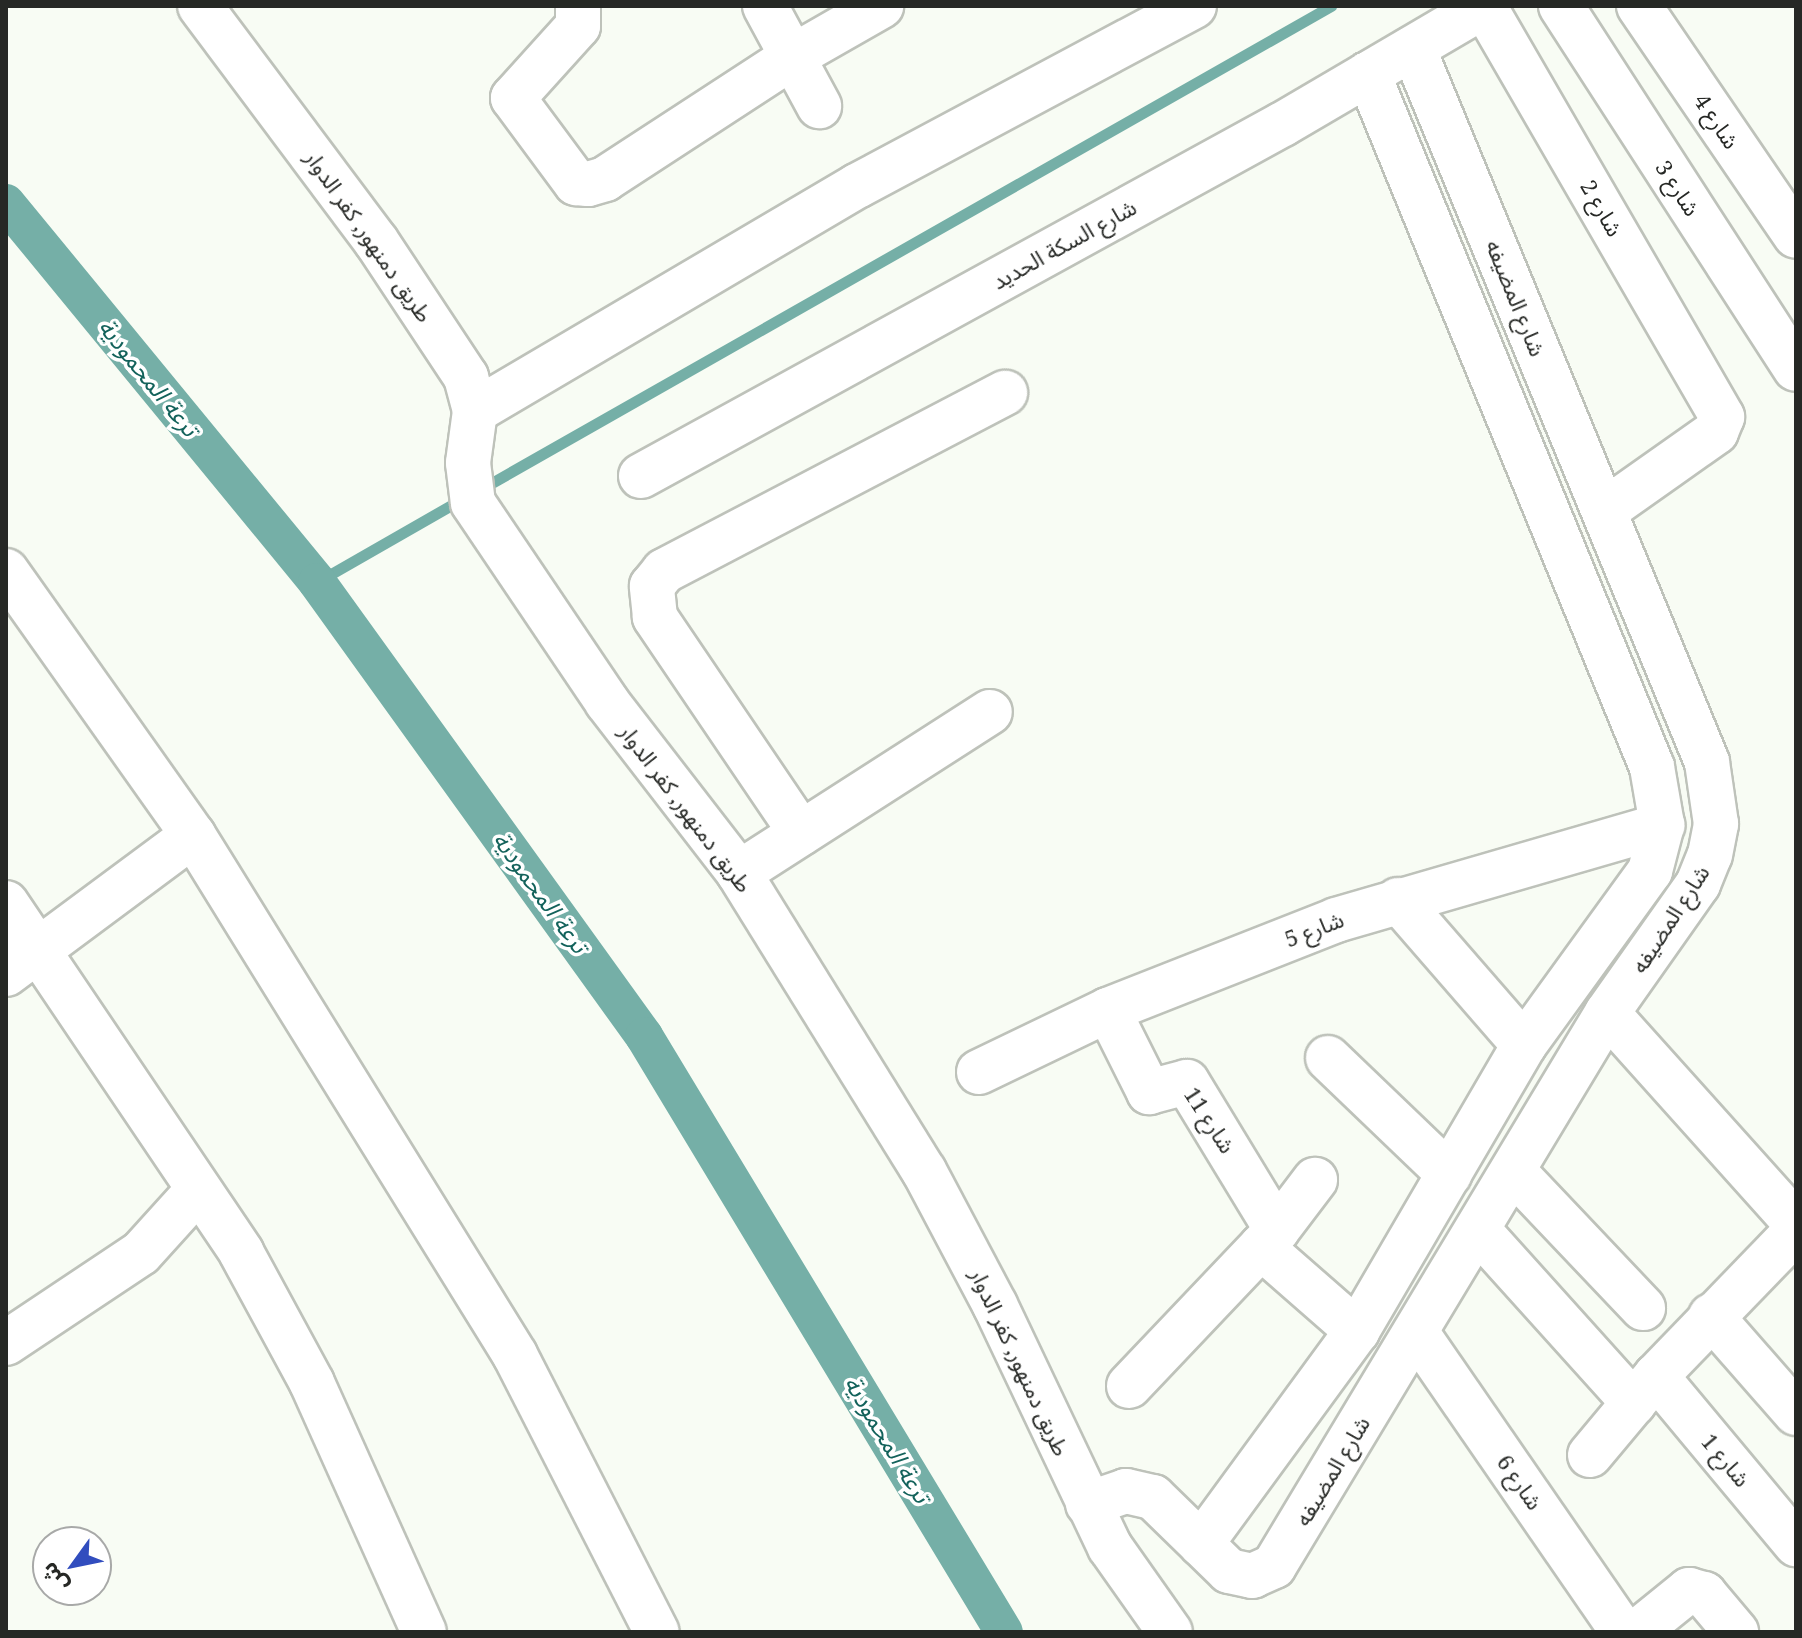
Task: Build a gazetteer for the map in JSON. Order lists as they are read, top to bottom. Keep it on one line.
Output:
{"streets":{"street":["شارع 4","شارع 3","شارع 2","طريق دمنهور, كفر الدوار","شارع السكة الحديد","شارع المضيفه","شارع 5","شارع 11","شارع 1","شارع 6"]},"crossings":[["شارع 2","شارع السكة الحديد"],["شارع 2","شارع المضيفه"],["طريق دمنهور, كفر الدوار","شارع المضيفه"],["شارع السكة الحديد","شارع المضيفه"],["شارع المضيفه","شارع 5"],["شارع المضيفه","شارع 1"],["شارع المضيفه","شارع 6"],["شارع 5","شارع 11"]],"water":["ترعة المحمودية"],"north":"bottom left"}
